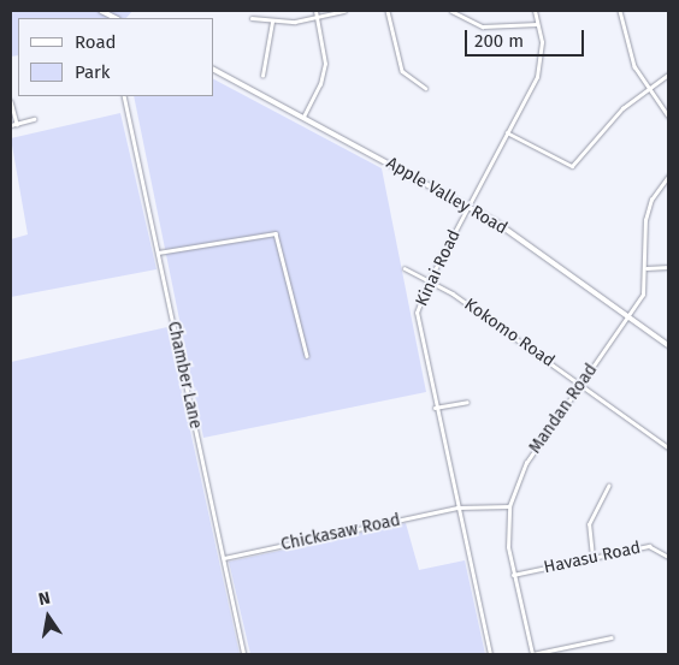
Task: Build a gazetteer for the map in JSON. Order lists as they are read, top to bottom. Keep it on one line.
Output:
{"streets":{"main road":["Apple Valley Road"],"street":["Kinai Road","Kokomo Road","Chamber Lane","Mandan Road","Chickasaw Road","Havasu Road"]},"crossings":[["Apple Valley Road","Kinai Road"],["Apple Valley Road","Mandan Road"],["Kinai Road","Kokomo Road"],["Kinai Road","Chickasaw Road"],["Kokomo Road","Mandan Road"],["Chamber Lane","Chickasaw Road"],["Mandan Road","Havasu Road"]],"legend":["Road","Park"],"scale_bar":"200 m","north":"top"}
